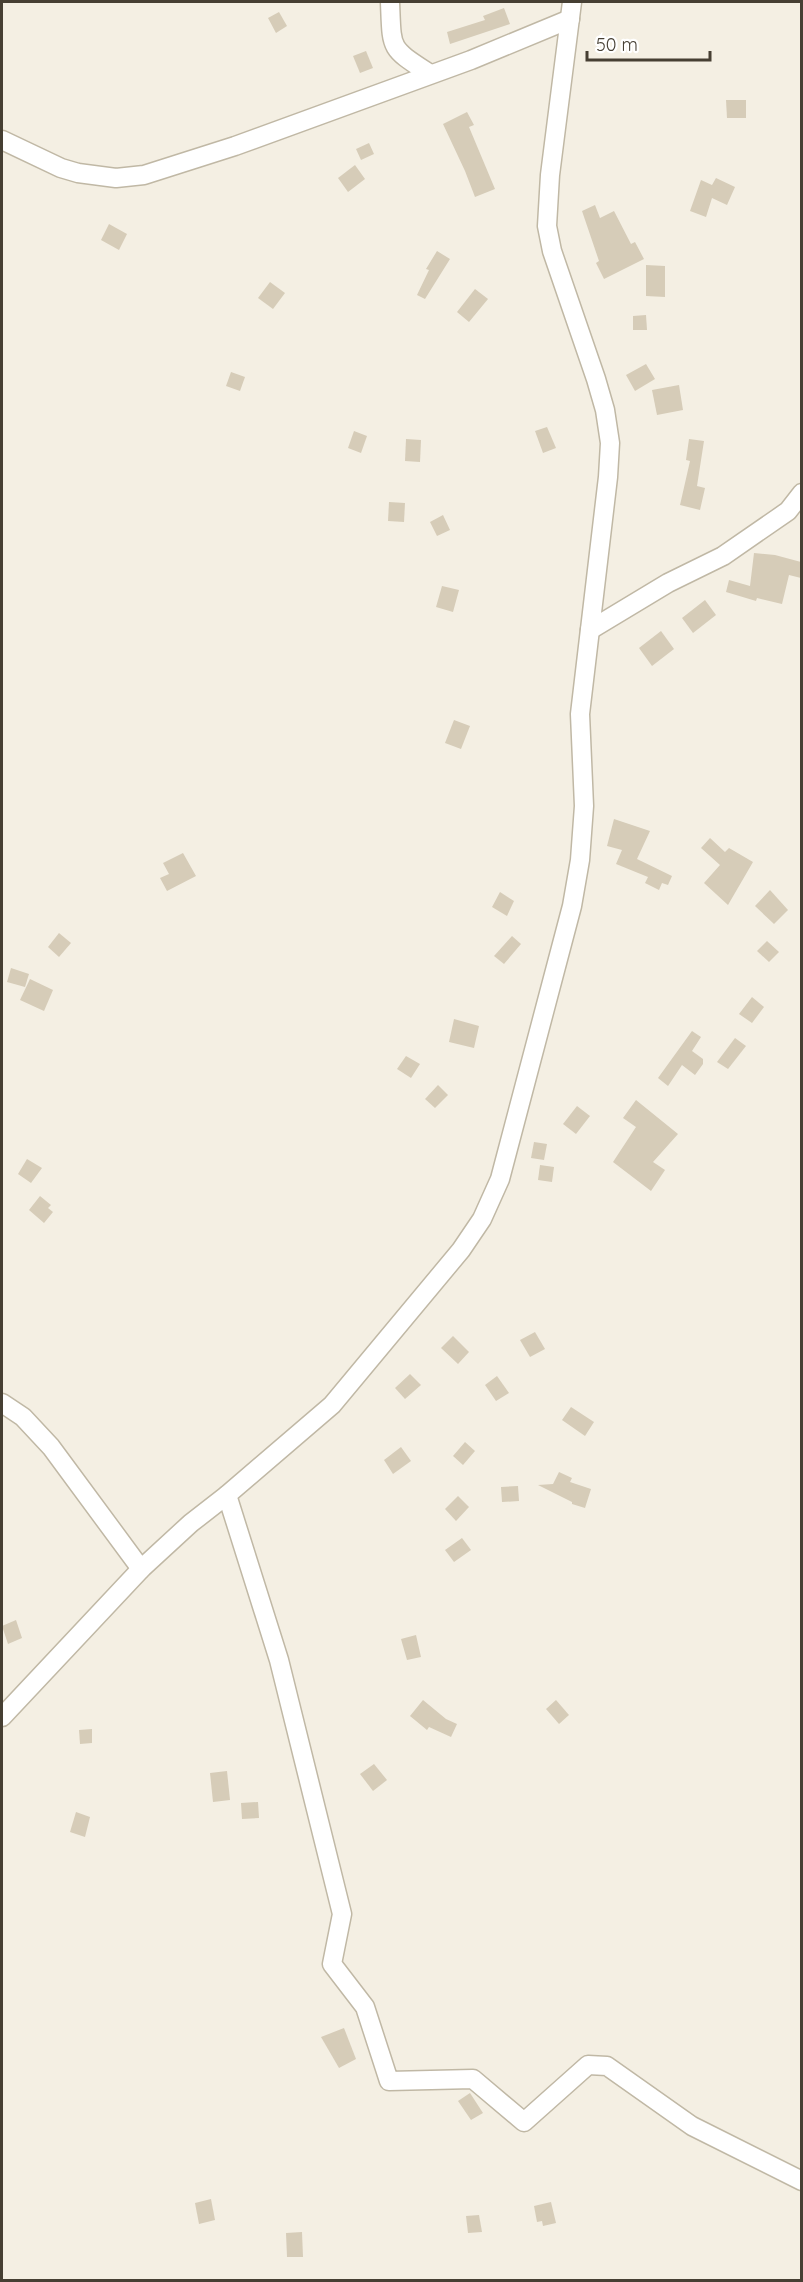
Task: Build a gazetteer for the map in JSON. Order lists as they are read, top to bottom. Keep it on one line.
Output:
{"scale_bar":"50 m"}
